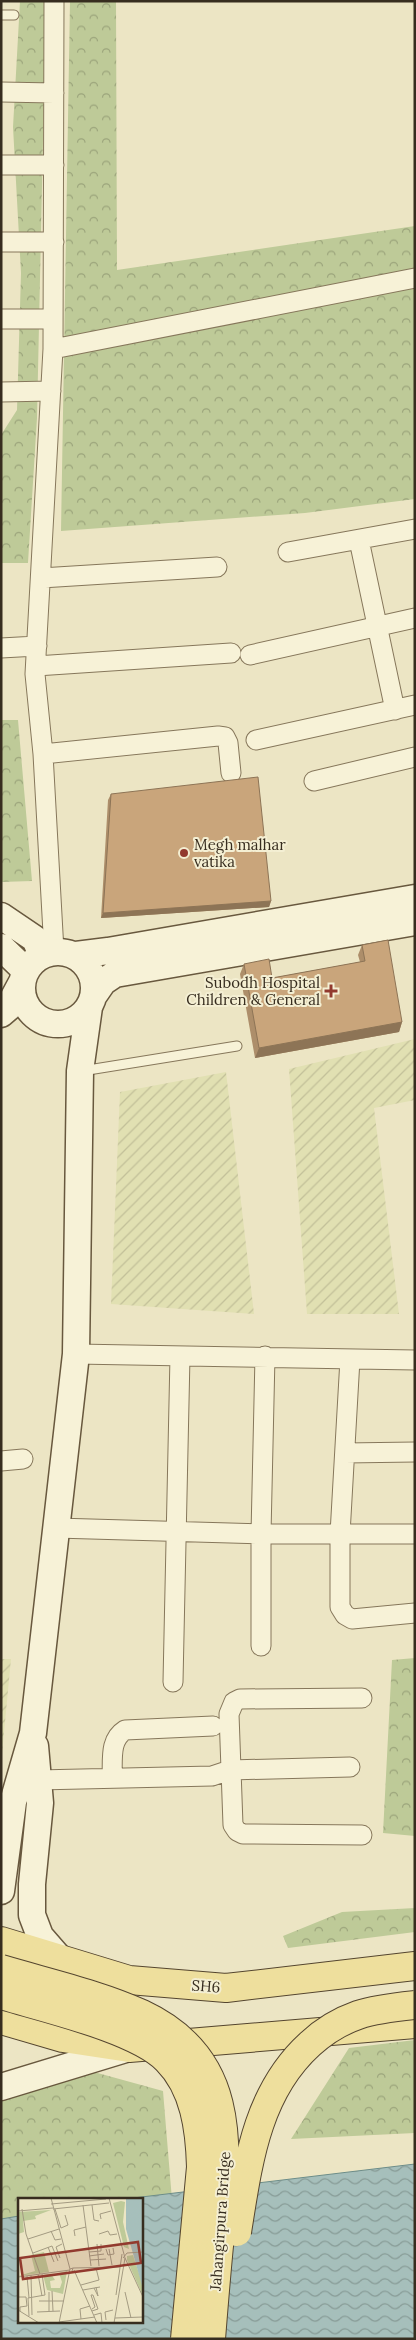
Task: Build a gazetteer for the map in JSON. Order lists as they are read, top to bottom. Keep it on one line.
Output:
{"streets":{"main road":["SH6","Jahangirpura Bridge"]},"places":{"other":["Megh malhar vatika"],"health":["Subodh Hospital Children & General"]}}
